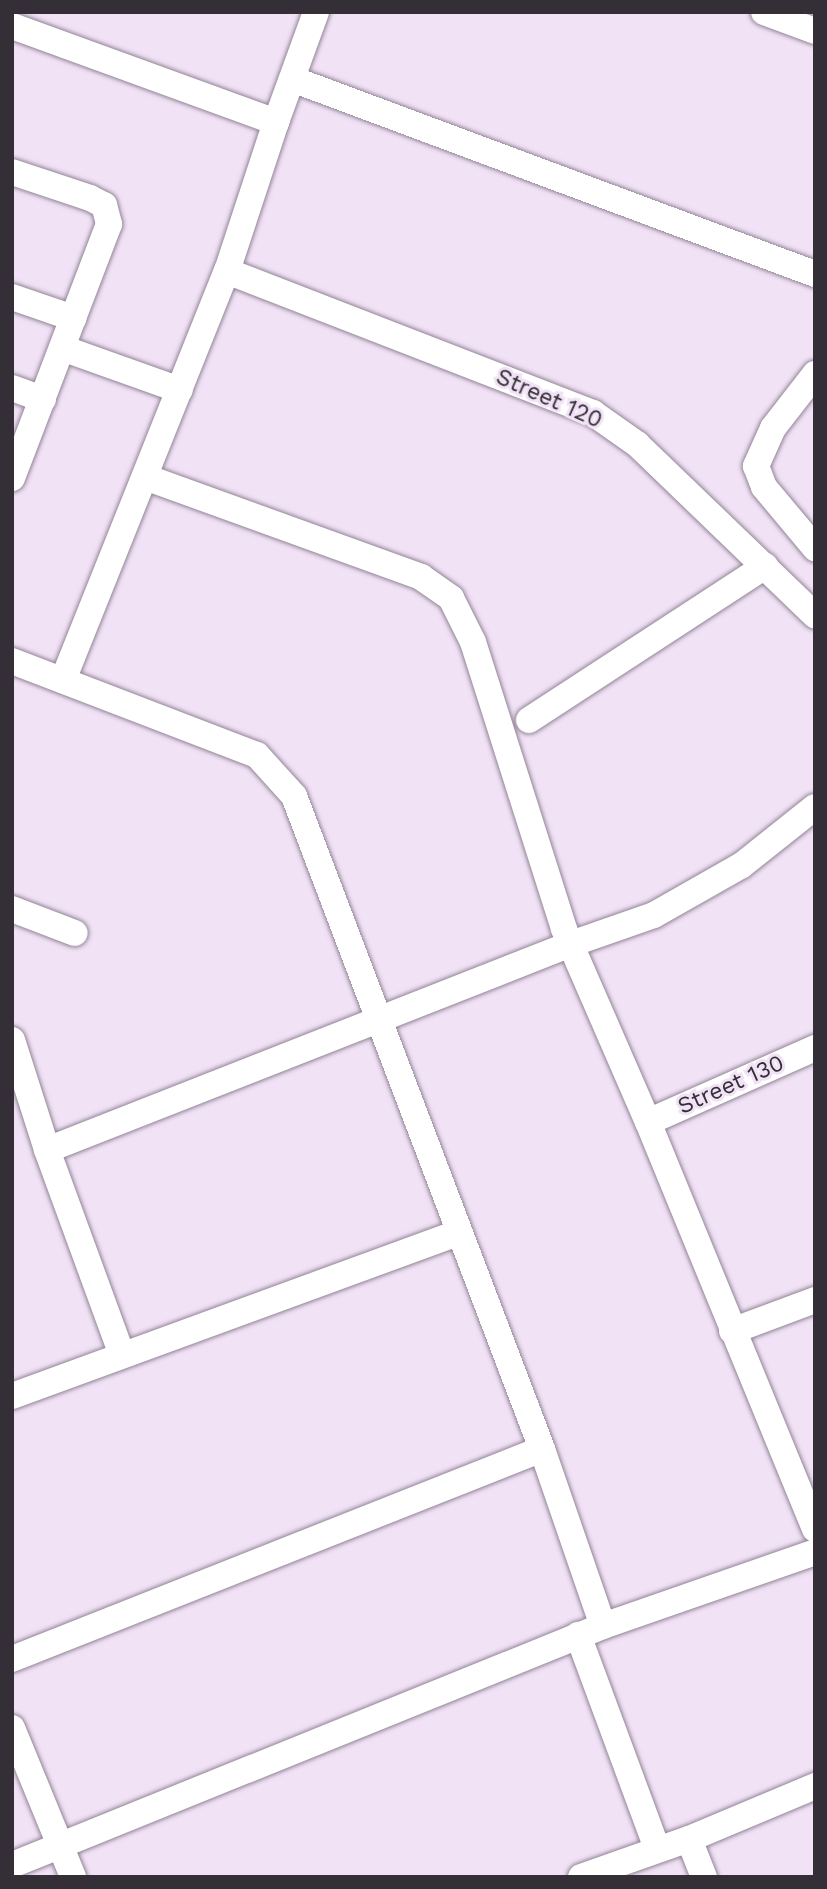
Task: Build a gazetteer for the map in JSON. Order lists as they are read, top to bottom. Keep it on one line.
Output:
{"streets":{"street":["Street 120","Street 130"]}}
